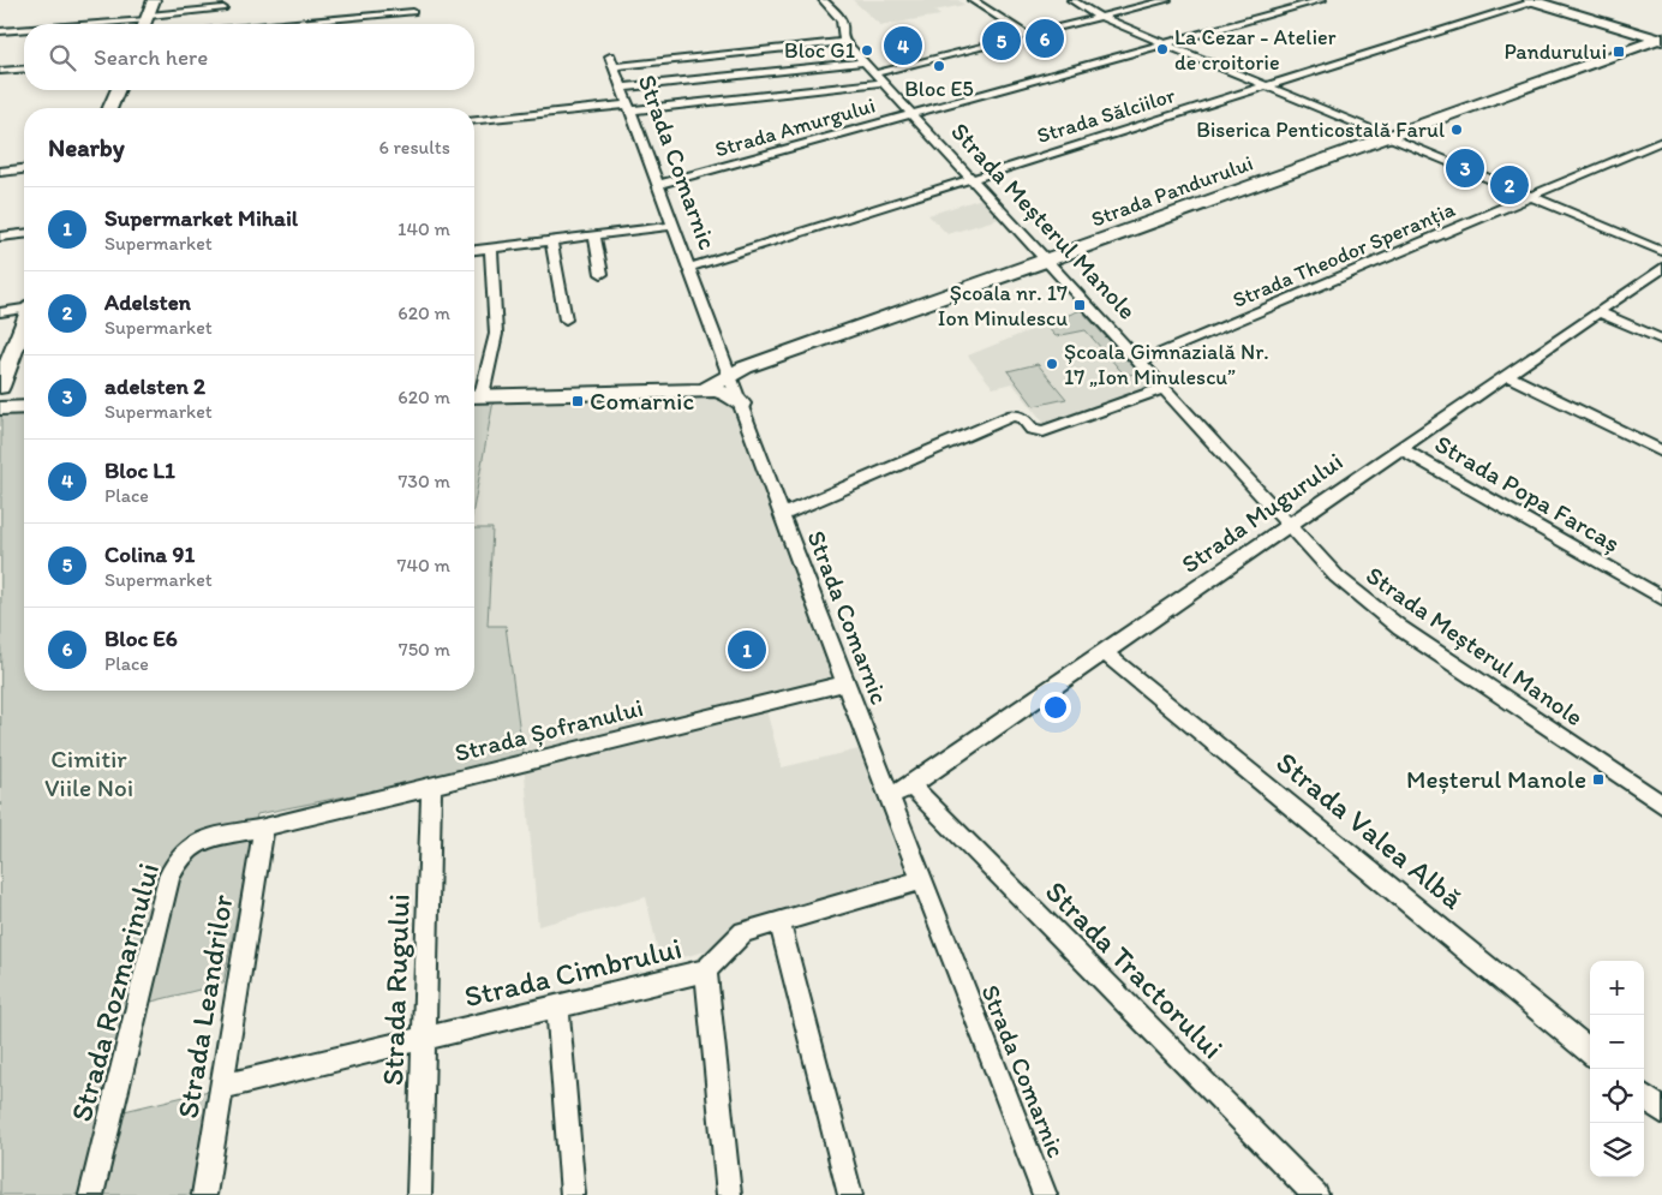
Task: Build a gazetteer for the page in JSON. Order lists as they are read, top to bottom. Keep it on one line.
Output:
{"streets":{"street":["Strada Sălciilor","Strada Amurgului","Strada Comarnic","Strada Pandurului","Strada Meșterul Manole","Strada Theodor Speranția","Strada Popa Farcaș","Strada Mugurului","Strada Șofranului","Strada Valea Albă","Strada Tractorului","Strada Cimbrului","Strada Rugului","Strada Rozmarinului","Strada Leandrilor"]},"crossings":[["Strada Sălciilor","Strada Comarnic"],["Strada Sălciilor","Strada Meșterul Manole"],["Strada Amurgului","Strada Comarnic"],["Strada Amurgului","Strada Meșterul Manole"],["Strada Comarnic","Strada Pandurului"],["Strada Comarnic","Strada Meșterul Manole"],["Strada Comarnic","Strada Mugurului"],["Strada Comarnic","Strada Șofranului"],["Strada Comarnic","Strada Cimbrului"],["Strada Pandurului","Strada Meșterul Manole"],["Strada Meșterul Manole","Strada Theodor Speranția"],["Strada Meșterul Manole","Strada Mugurului"],["Strada Popa Farcaș","Strada Mugurului"],["Strada Mugurului","Strada Valea Albă"],["Strada Mugurului","Strada Tractorului"],["Strada Șofranului","Strada Rugului"],["Strada Șofranului","Strada Rozmarinului"],["Strada Șofranului","Strada Leandrilor"],["Strada Cimbrului","Strada Rugului"],["Strada Cimbrului","Strada Leandrilor"],["Strada Rozmarinului","Strada Leandrilor"]],"parks":["Cimitir Viile Noi"],"places":{"other":["La Cezar - Atelier de croitorie","Bloc G1","Bloc E5","Biserica Penticostală Farul","Școala Gimnazială Nr. 17 „Ion Minulescu”"],"transit":["Pandurului","Școala nr. 17 Ion Minulescu","Comarnic","Meșterul Manole"]},"page":{"pins":["6","5","4","3","2","1"],"search":"Search here","heading":["Nearby","6 results"],"list":[{"mark":"1","name":"Supermarket Mihail","note":"Supermarket","value":"140 m"},{"mark":"2","name":"Adelsten","note":"Supermarket","value":"620 m"},{"mark":"3","name":"adelsten 2","note":"Supermarket","value":"620 m"},{"mark":"4","name":"Bloc L1","note":"Place","value":"730 m"},{"mark":"5","name":"Colina 91","note":"Supermarket","value":"740 m"},{"mark":"6","name":"Bloc E6","note":"Place","value":"750 m"}],"map_buttons":["+","−"]}}
